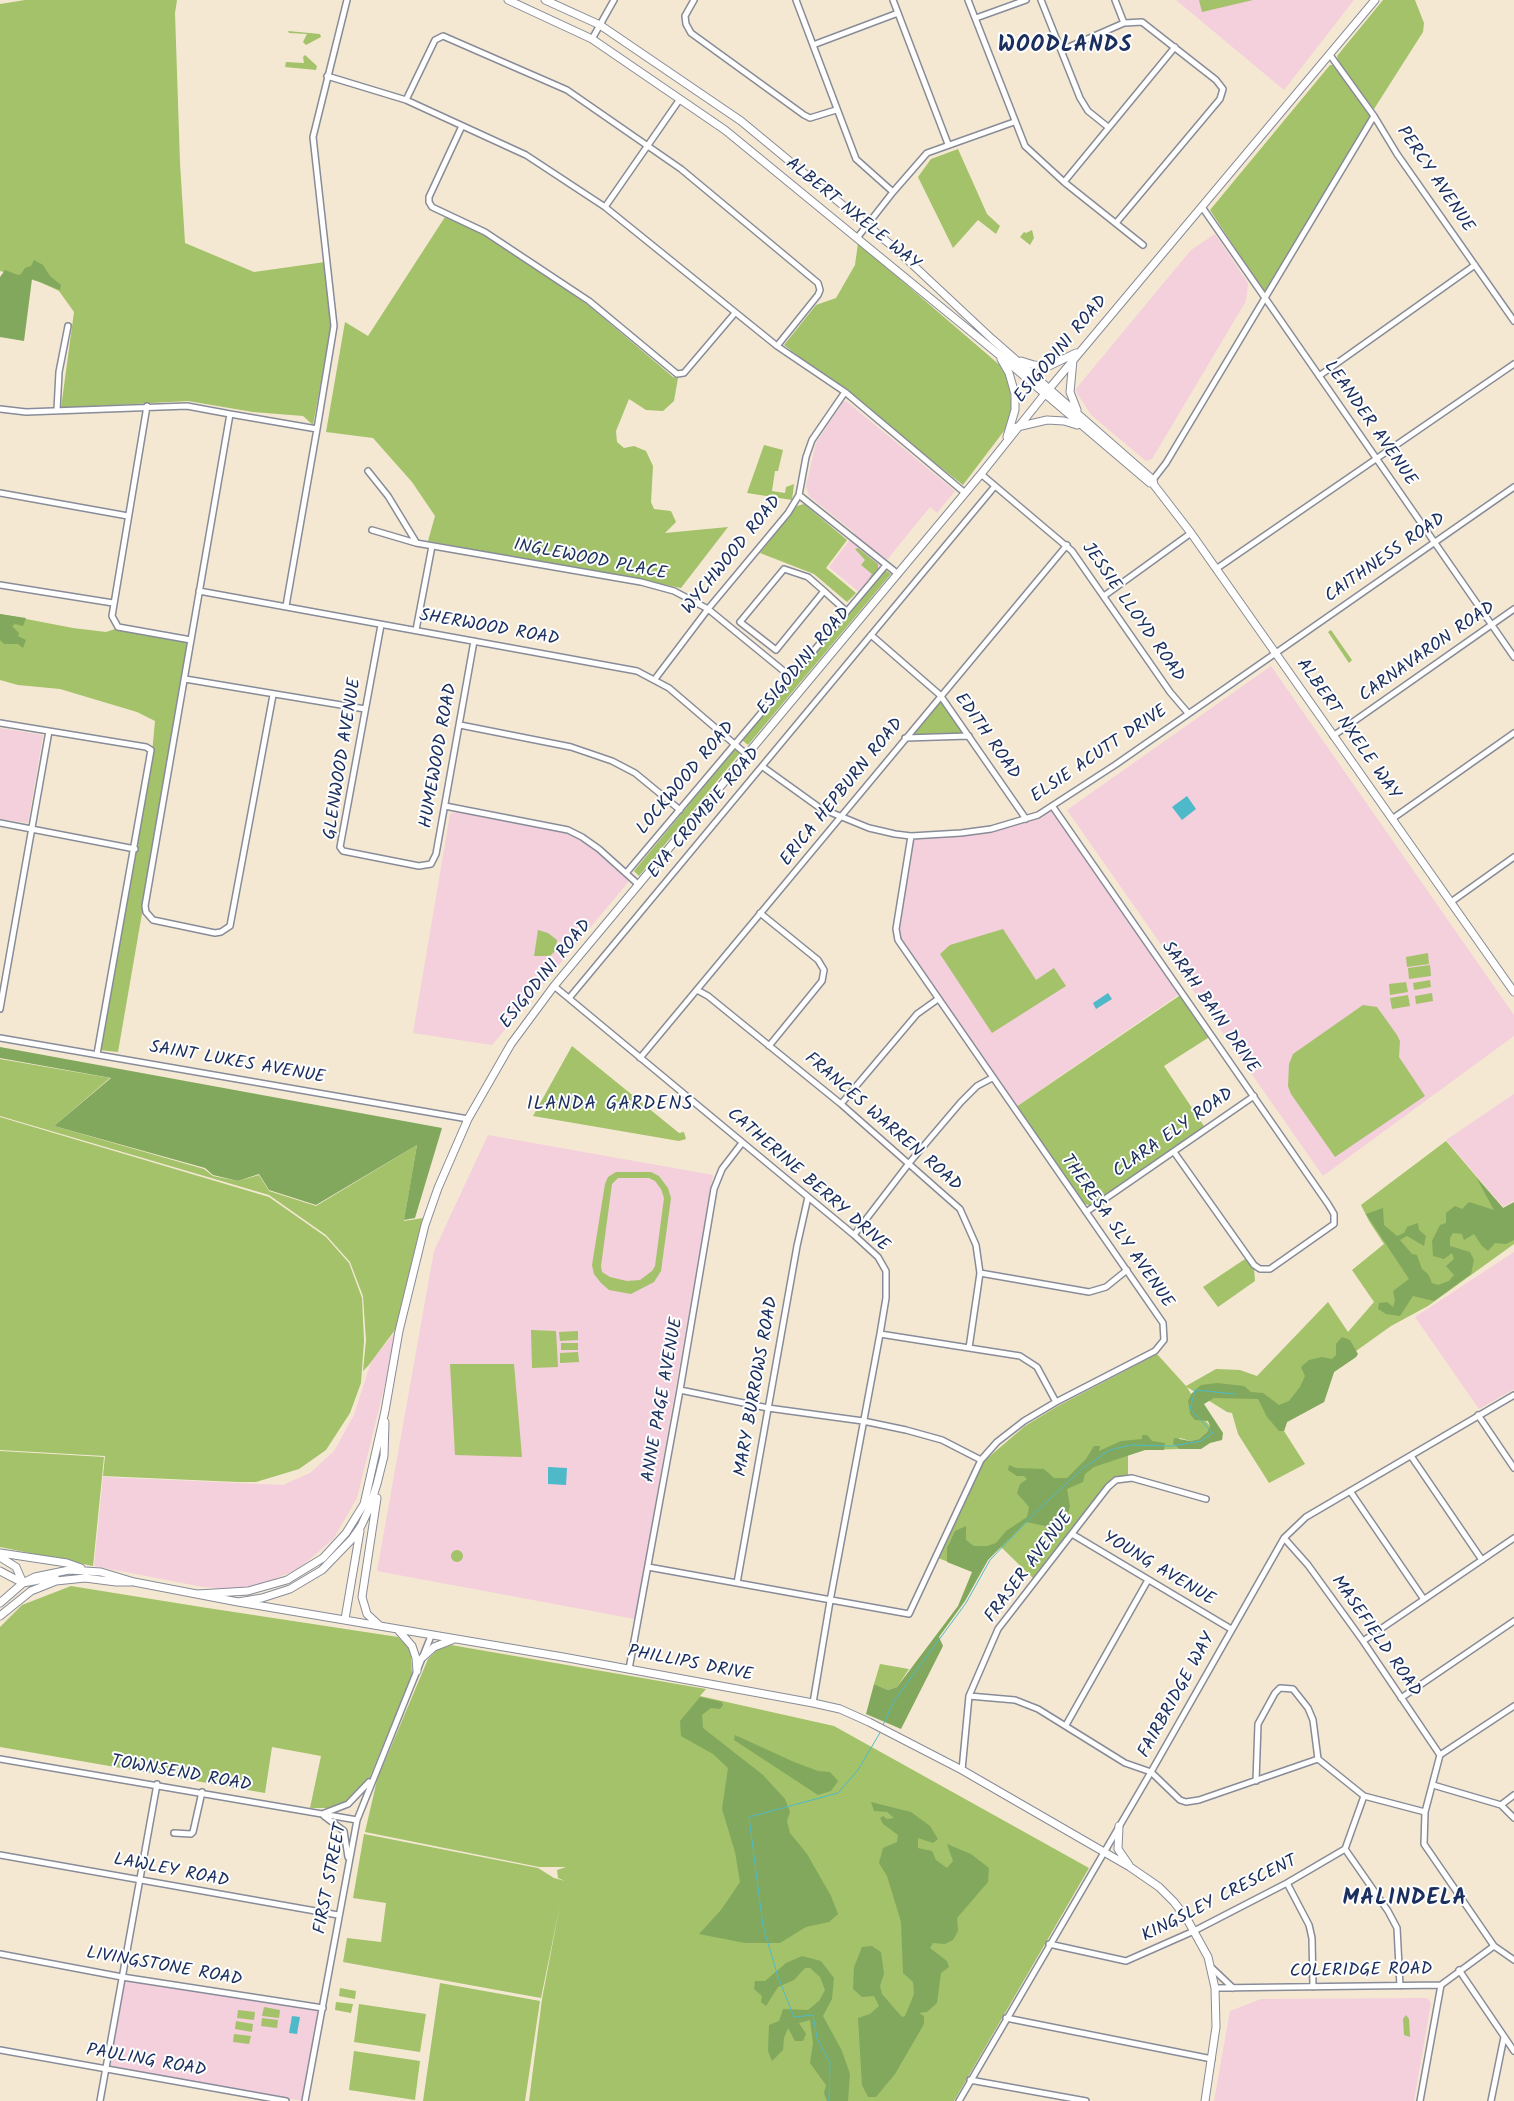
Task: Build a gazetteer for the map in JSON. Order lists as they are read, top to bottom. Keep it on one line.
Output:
{"streets":{"main road":["ALBERT NXELE WAY","ESIGODINI ROAD","PHILLIPS DRIVE"],"street":["PERCY AVENUE","LEANDER AVENUE","WYCHWOOD ROAD","CAITHNESS ROAD","INGLEWOOD PLACE","JESSIE LLOYD ROAD","SHERWOOD ROAD","CARNAVARON ROAD","EDITH ROAD","ELSIE ACUTT DRIVE","HUMEWOOD ROAD","GLENWOOD AVENUE","LOCKWOOD ROAD","ERICA HEPBURN ROAD","EVA CROMBIE ROAD","SARAH BAIN DRIVE","SAINT LUKES AVENUE","FRANCES WARREN ROAD","CLARA ELY ROAD","CATHERINE BERRY DRIVE","THERESA SLY AVENUE","MARY BURROWS ROAD","ANNE PAGE AVENUE","FRASER AVENUE","YOUNG AVENUE","MASEFIELD ROAD","FAIRBRIDGE WAY","TOWNSEND ROAD","LAWLEY ROAD","FIRST STREET","KINGSLEY CRESCENT","LIVINGSTONE ROAD","COLERIDGE ROAD","PAULING ROAD"]},"crossings":[["PERCY AVENUE","ESIGODINI ROAD"],["ALBERT NXELE WAY","ESIGODINI ROAD"],["ALBERT NXELE WAY","CAITHNESS ROAD"],["ALBERT NXELE WAY","CARNAVARON ROAD"],["ALBERT NXELE WAY","ELSIE ACUTT DRIVE"],["ESIGODINI ROAD","LEANDER AVENUE"],["ESIGODINI ROAD","JESSIE LLOYD ROAD"],["ESIGODINI ROAD","SHERWOOD ROAD"],["ESIGODINI ROAD","SAINT LUKES AVENUE"],["ESIGODINI ROAD","CATHERINE BERRY DRIVE"],["ESIGODINI ROAD","PHILLIPS DRIVE"],["LEANDER AVENUE","CAITHNESS ROAD"],["LEANDER AVENUE","CARNAVARON ROAD"],["WYCHWOOD ROAD","INGLEWOOD PLACE"],["WYCHWOOD ROAD","SHERWOOD ROAD"],["CAITHNESS ROAD","ELSIE ACUTT DRIVE"],["INGLEWOOD PLACE","LOCKWOOD ROAD"],["JESSIE LLOYD ROAD","ELSIE ACUTT DRIVE"],["JESSIE LLOYD ROAD","ERICA HEPBURN ROAD"],["JESSIE LLOYD ROAD","EVA CROMBIE ROAD"],["SHERWOOD ROAD","HUMEWOOD ROAD"],["SHERWOOD ROAD","GLENWOOD AVENUE"],["SHERWOOD ROAD","LOCKWOOD ROAD"],["EDITH ROAD","ELSIE ACUTT DRIVE"],["EDITH ROAD","ERICA HEPBURN ROAD"],["EDITH ROAD","EVA CROMBIE ROAD"],["ELSIE ACUTT DRIVE","ERICA HEPBURN ROAD"],["ELSIE ACUTT DRIVE","EVA CROMBIE ROAD"],["ELSIE ACUTT DRIVE","SARAH BAIN DRIVE"],["ELSIE ACUTT DRIVE","THERESA SLY AVENUE"],["HUMEWOOD ROAD","GLENWOOD AVENUE"],["ERICA HEPBURN ROAD","FRANCES WARREN ROAD"],["ERICA HEPBURN ROAD","CATHERINE BERRY DRIVE"],["EVA CROMBIE ROAD","CATHERINE BERRY DRIVE"],["SARAH BAIN DRIVE","CLARA ELY ROAD"],["CLARA ELY ROAD","THERESA SLY AVENUE"],["CATHERINE BERRY DRIVE","THERESA SLY AVENUE"],["CATHERINE BERRY DRIVE","MARY BURROWS ROAD"],["CATHERINE BERRY DRIVE","ANNE PAGE AVENUE"],["CATHERINE BERRY DRIVE","PHILLIPS DRIVE"],["ANNE PAGE AVENUE","PHILLIPS DRIVE"],["FRASER AVENUE","YOUNG AVENUE"],["FRASER AVENUE","PHILLIPS DRIVE"],["YOUNG AVENUE","FAIRBRIDGE WAY"],["MASEFIELD ROAD","FAIRBRIDGE WAY"],["PHILLIPS DRIVE","FAIRBRIDGE WAY"],["PHILLIPS DRIVE","FIRST STREET"],["FAIRBRIDGE WAY","KINGSLEY CRESCENT"],["TOWNSEND ROAD","FIRST STREET"],["LAWLEY ROAD","FIRST STREET"],["FIRST STREET","LIVINGSTONE ROAD"]],"districts":["WOODLANDS","ILANDA GARDENS","MALINDELA"]}
